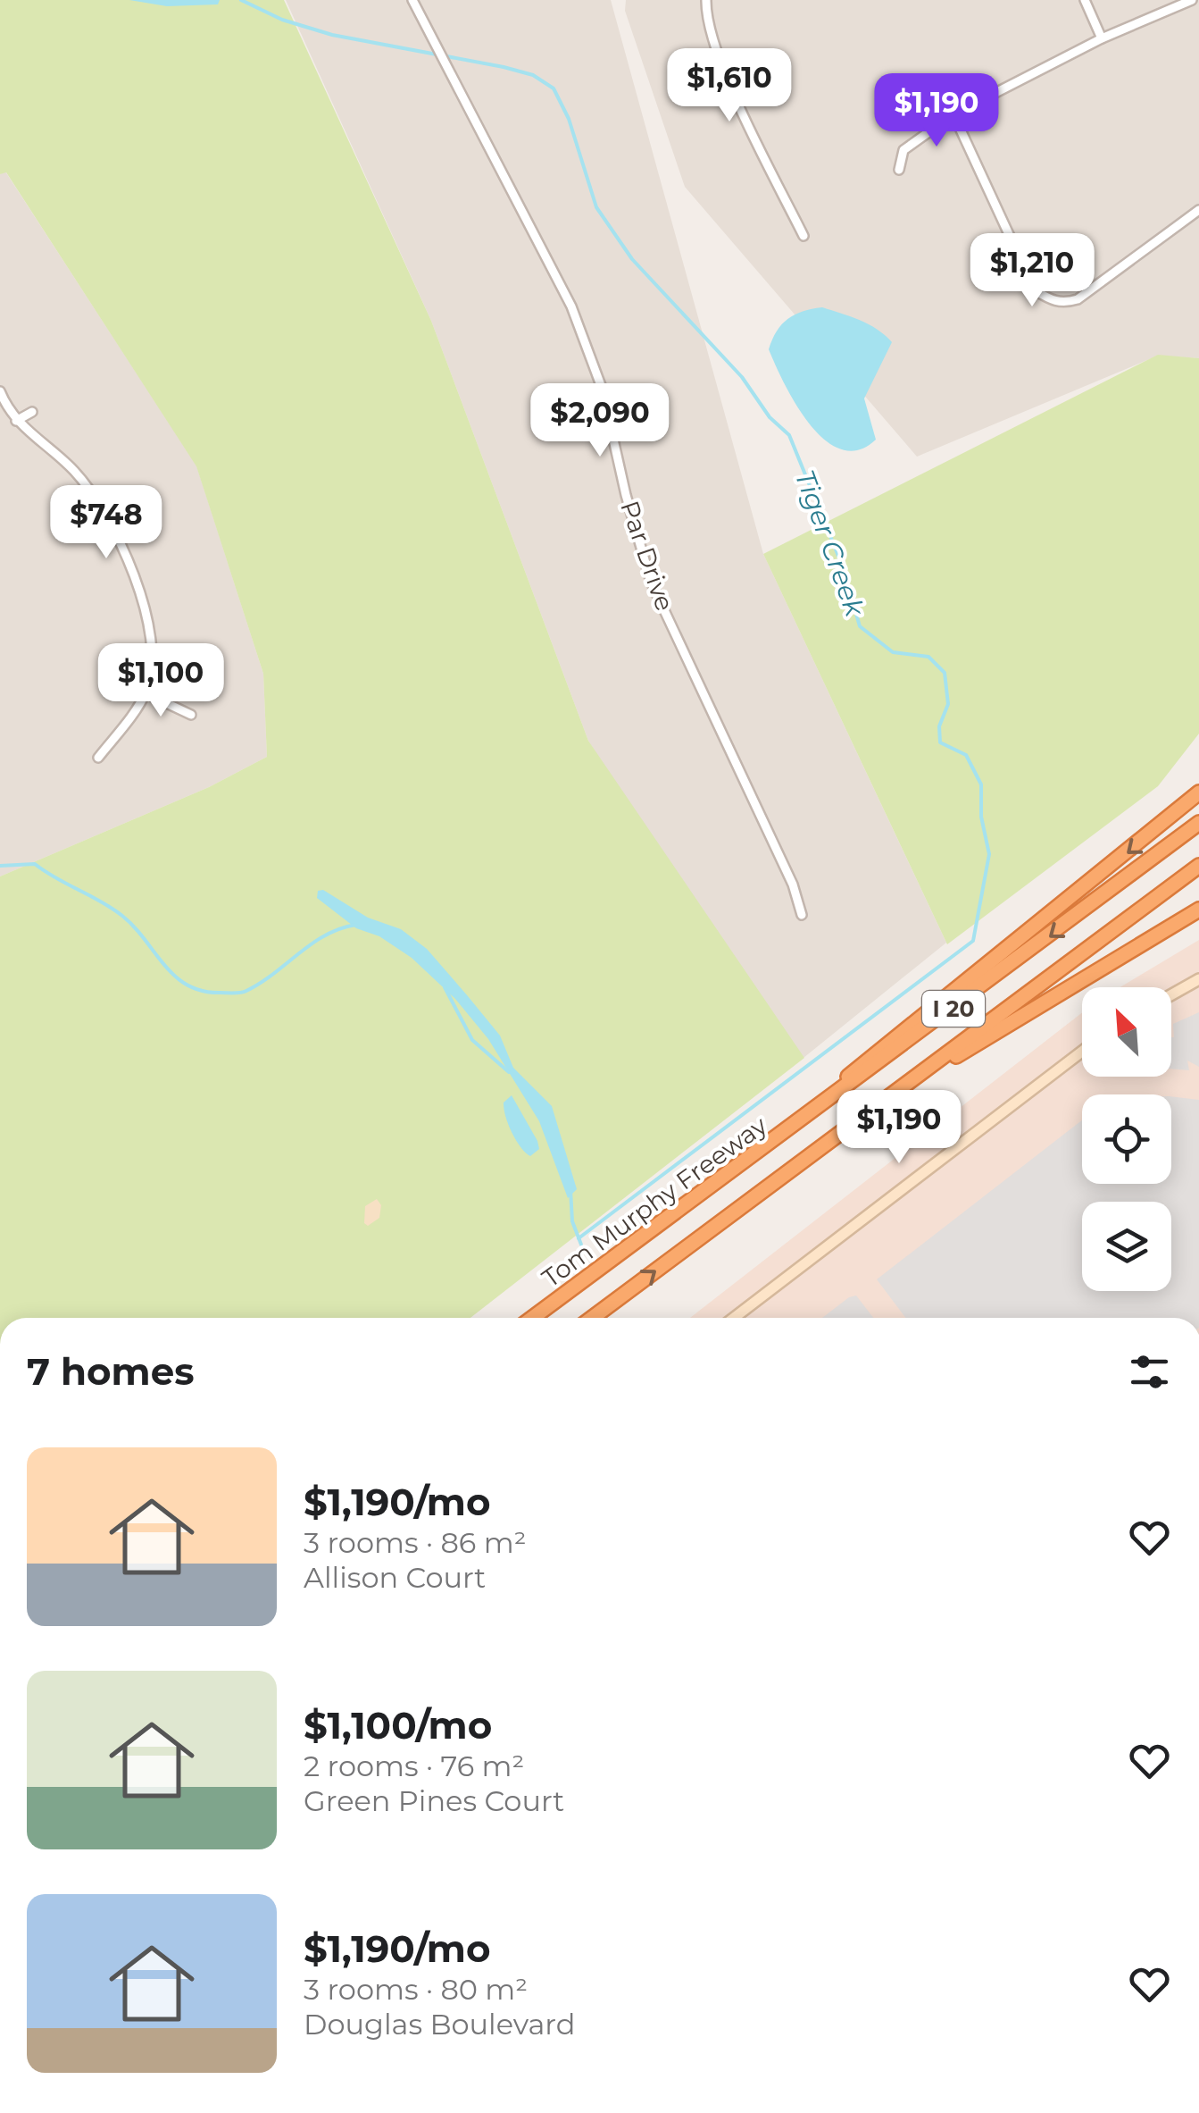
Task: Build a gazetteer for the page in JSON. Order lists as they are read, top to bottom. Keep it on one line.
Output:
{"streets":{"highway":["I 20","Tom Murphy Freeway"],"street":["Par Drive"]},"water":["Tiger Creek"],"north":"top left","page":{"price":["$1,610","$1,190","$1,210","$2,090","$748","$1,100","$1,190"],"heading":"7 homes","list":[{"name":"$1,190/mo","note":"3 rooms · 86 m² · Allison Court"},{"name":"$1,100/mo","note":"2 rooms · 76 m² · Green Pines Court"},{"name":"$1,190/mo","note":"3 rooms · 80 m² · Douglas Boulevard"}]}}
